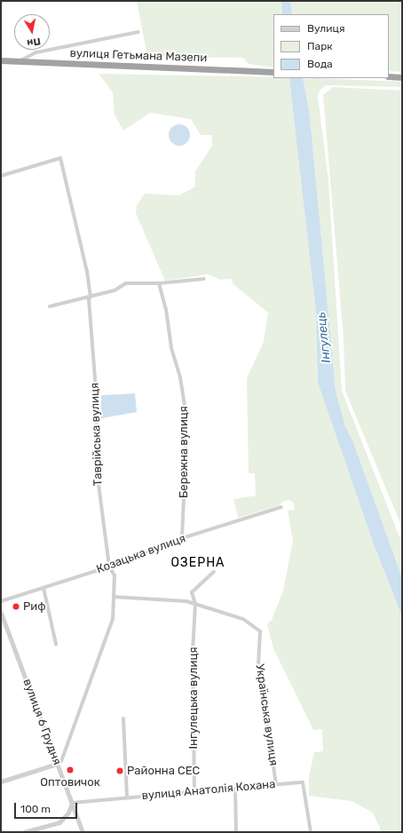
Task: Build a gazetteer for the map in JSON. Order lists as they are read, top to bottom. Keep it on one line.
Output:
{"streets":{"highway":["вулиця Гетьмана Мазепи"],"street":["Таврійська вулиця","Бережна вулиця","Козацька вулиця","Інгулецька вулиця","Українська вулиця","вулиця 6 Грудня","вулиця Анатолія Кохана"]},"crossings":[["Таврійська вулиця","Козацька вулиця"],["Таврійська вулиця","Українська вулиця"],["Таврійська вулиця","вулиця 6 Грудня"],["Бережна вулиця","Козацька вулиця"],["Інгулецька вулиця","Українська вулиця"],["Інгулецька вулиця","вулиця Анатолія Кохана"],["Українська вулиця","вулиця Анатолія Кохана"],["вулиця 6 Грудня","вулиця Анатолія Кохана"]],"districts":["ОЗЕРНА"],"water":["Інгулець"],"places":["Риф","Оптовичок","Районна СЕС"],"legend":["Вулиця","Парк","Вода"],"scale_bar":"100 m","north":"bottom"}
